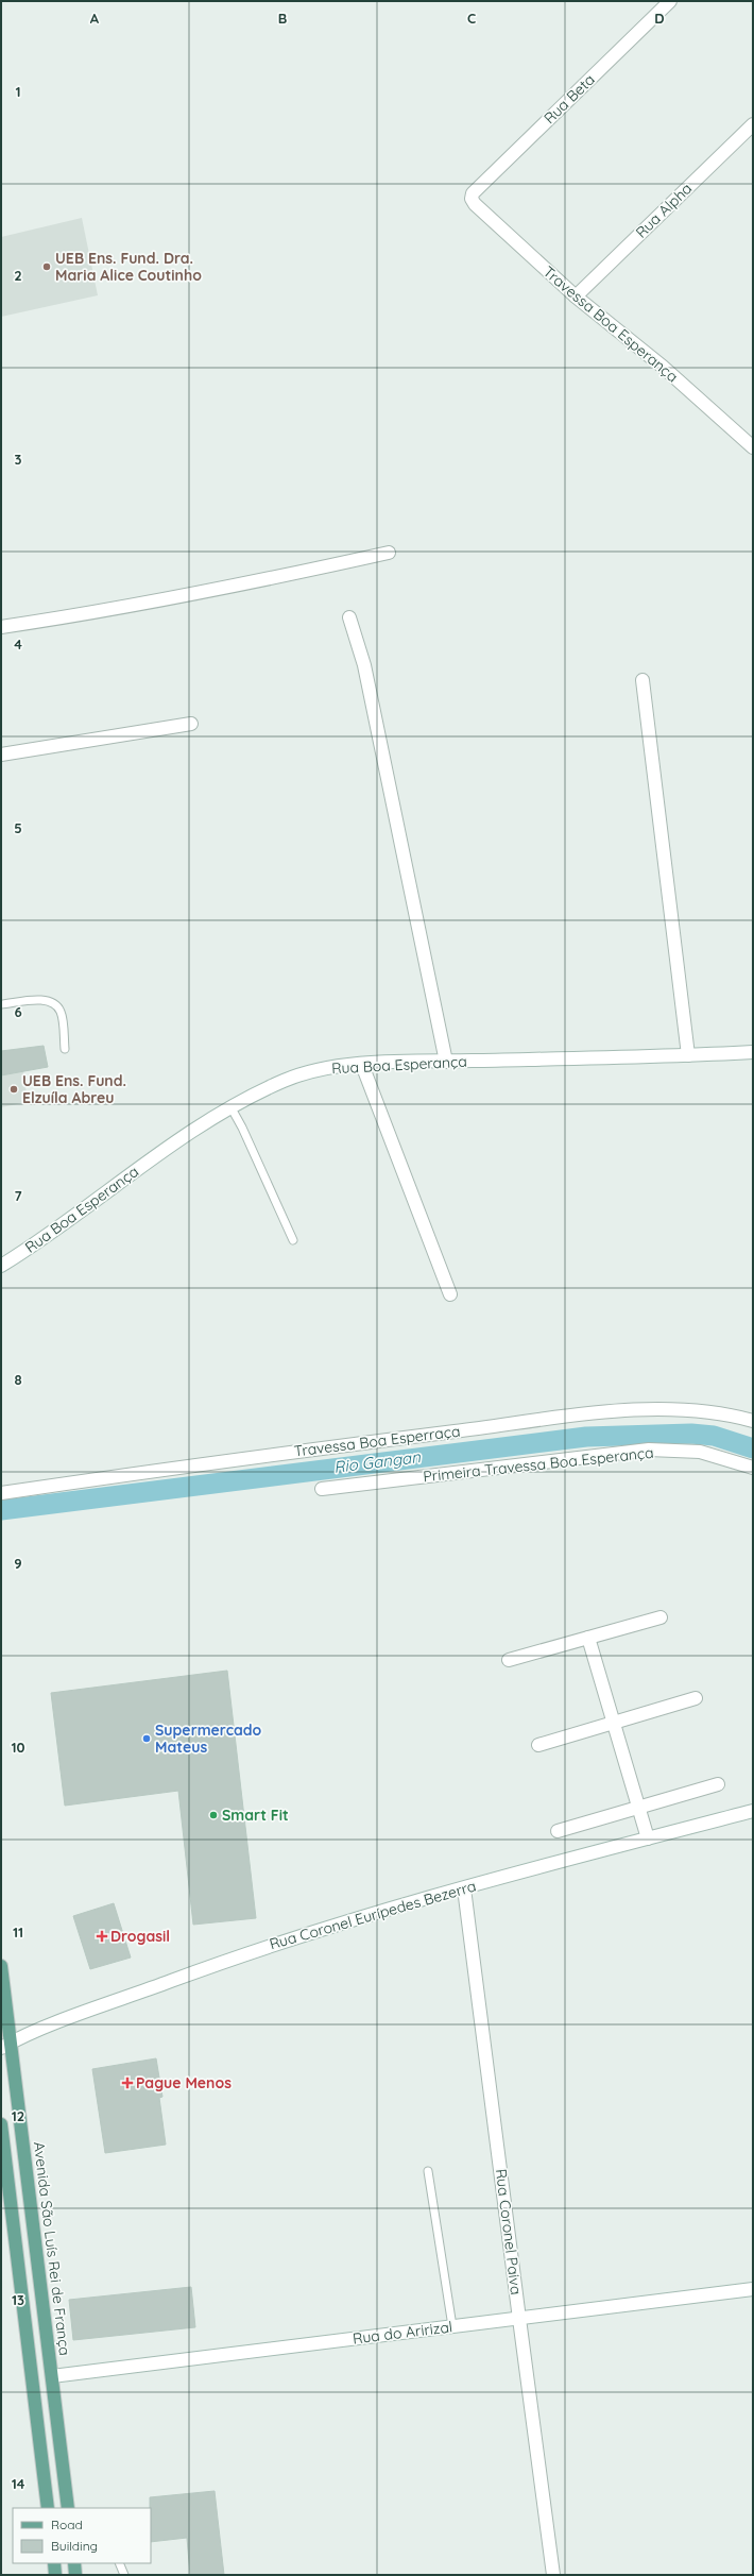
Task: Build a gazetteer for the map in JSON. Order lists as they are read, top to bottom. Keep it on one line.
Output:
{"streets":{"main road":["Avenida São Luís Rei de França"],"street":["Rua Beta","Rua Alpha","Travessa Boa Esperança","Rua Boa Esperança","Travessa Boa Esperraça","Primeira Travessa Boa Esperança","Rua Coronel Eurípedes Bezerra","Rua Coronel Paiva","Rua do Aririzal"]},"crossings":[["Rua Beta","Travessa Boa Esperança"],["Rua Alpha","Travessa Boa Esperança"],["Rua Coronel Eurípedes Bezerra","Rua Coronel Paiva"],["Rua Coronel Eurípedes Bezerra","Avenida São Luís Rei de França"],["Rua Coronel Paiva","Rua do Aririzal"],["Avenida São Luís Rei de França","Rua do Aririzal"]],"water":["Rio Gangan"],"places":{"other":["UEB Ens. Fund. Dra. Maria Alice Coutinho","UEB Ens. Fund. Elzuíla Abreu","Supermercado Mateus","Smart Fit"],"health":["Drogasil","Pague Menos"]},"legend":["Road","Building"],"grid":{"columns":["A","B","C","D"],"rows":["1","2","3","4","5","6","7","8","9","10","11","12","13","14"]}}
